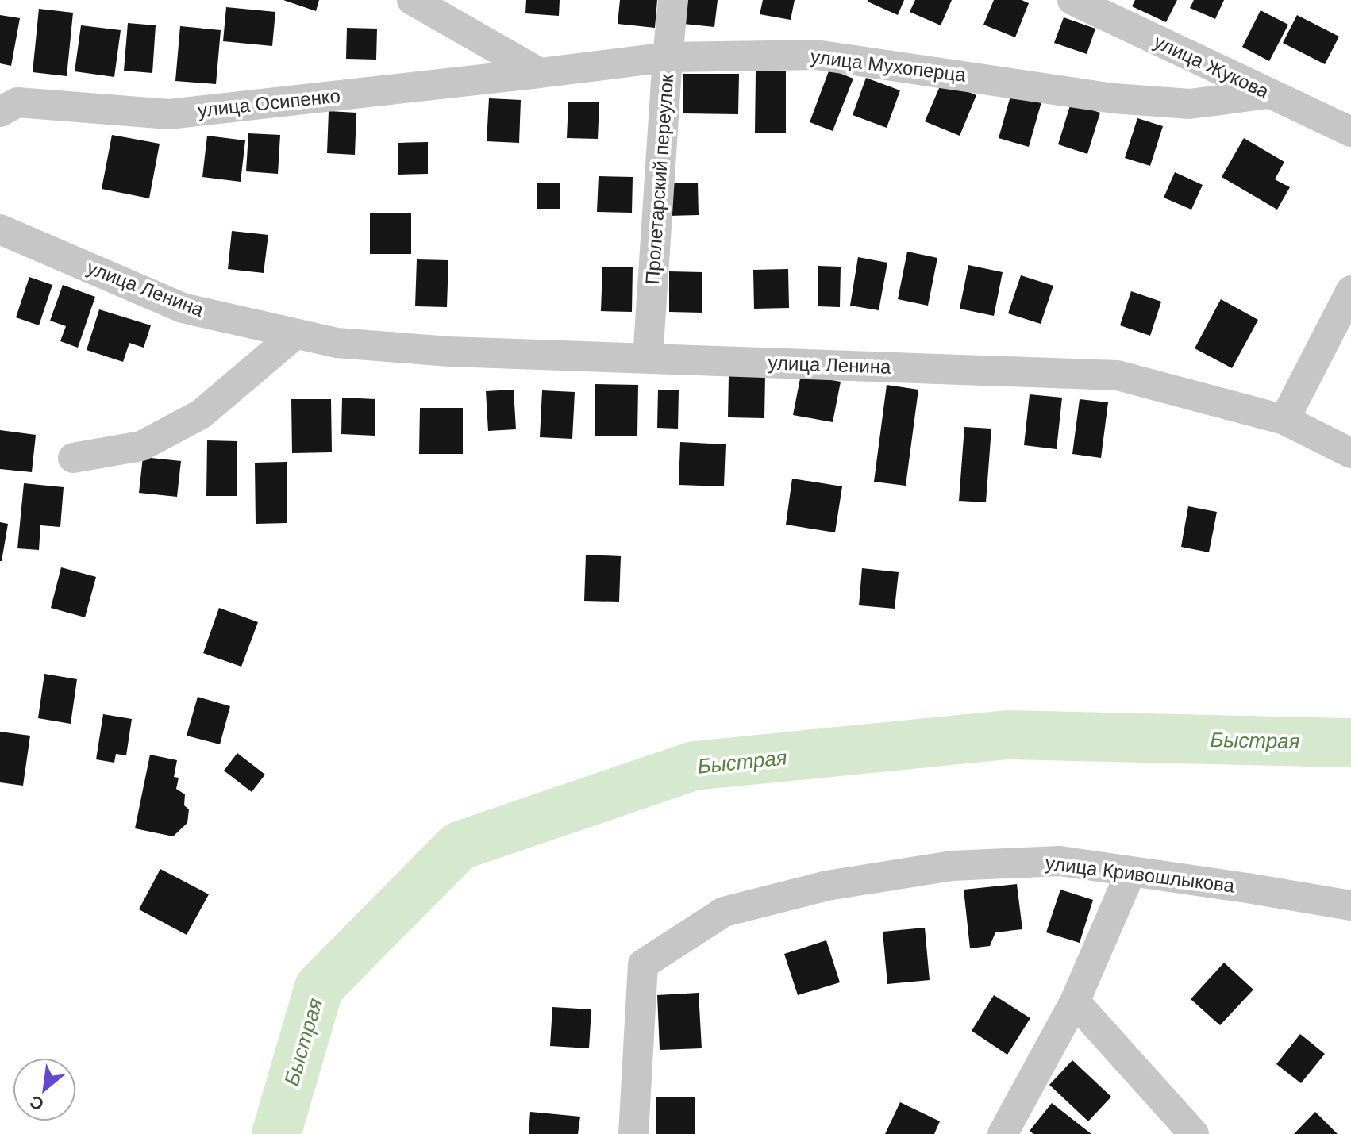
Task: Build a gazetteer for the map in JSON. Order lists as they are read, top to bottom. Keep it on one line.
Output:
{"streets":{"street":["улица Мухоперца","улица Жукова","улица Осипенко","Пролетарский переулок","улица Ленина","улица Кривошлыкова"]},"crossings":[["улица Мухоперца","улица Жукова"],["улица Мухоперца","улица Осипенко"],["улица Мухоперца","Пролетарский переулок"],["Пролетарский переулок","улица Ленина"]],"water":["Быстрая"],"north":"bottom left"}
